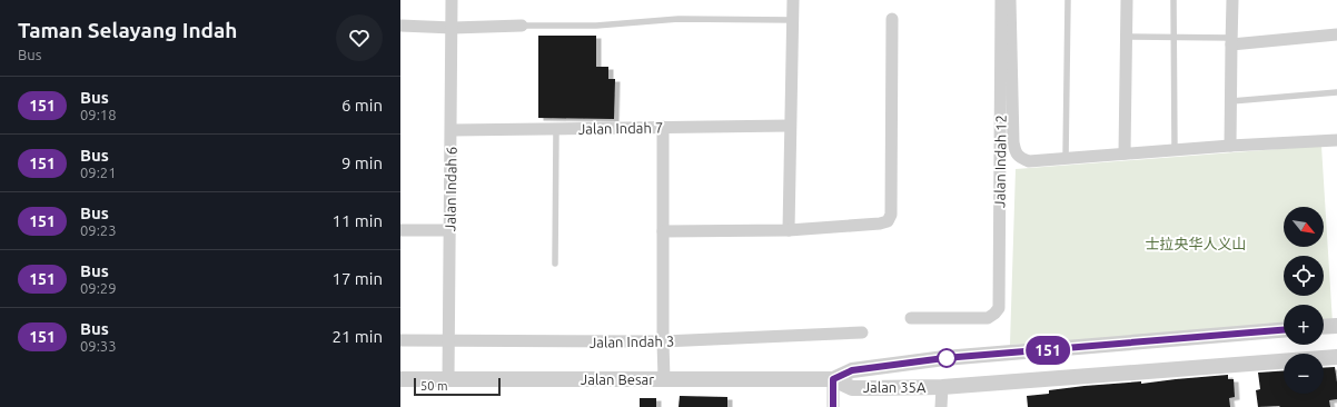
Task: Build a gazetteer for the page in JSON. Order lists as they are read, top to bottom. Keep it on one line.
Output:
{"streets":{"street":["Jalan Indah 7","Jalan Indah 12","Jalan Indah 6","Jalan Indah 3","Jalan Besar","Jalan 35A"]},"crossings":[["Jalan Indah 7","Jalan Indah 6"],["Jalan Indah 6","Jalan Indah 3"],["Jalan Indah 6","Jalan Besar"],["Jalan Besar","Jalan 35A"]],"parks":["士拉央华人义山"],"lines":["bus line 151"],"scale_bar":"50 m","north":"bottom right","page":{"heading":["Taman Selayang Indah","Bus"],"on_map":"151","list":[{"mark":"151","name":"Bus","note":"09:18","value":"6 min"},{"mark":"151","name":"Bus","note":"09:21","value":"9 min"},{"mark":"151","name":"Bus","note":"09:23","value":"11 min"},{"mark":"151","name":"Bus","note":"09:29","value":"17 min"},{"mark":"151","name":"Bus","note":"09:33","value":"21 min"}],"map_buttons":["+","−"],"scale":"50 m"}}
